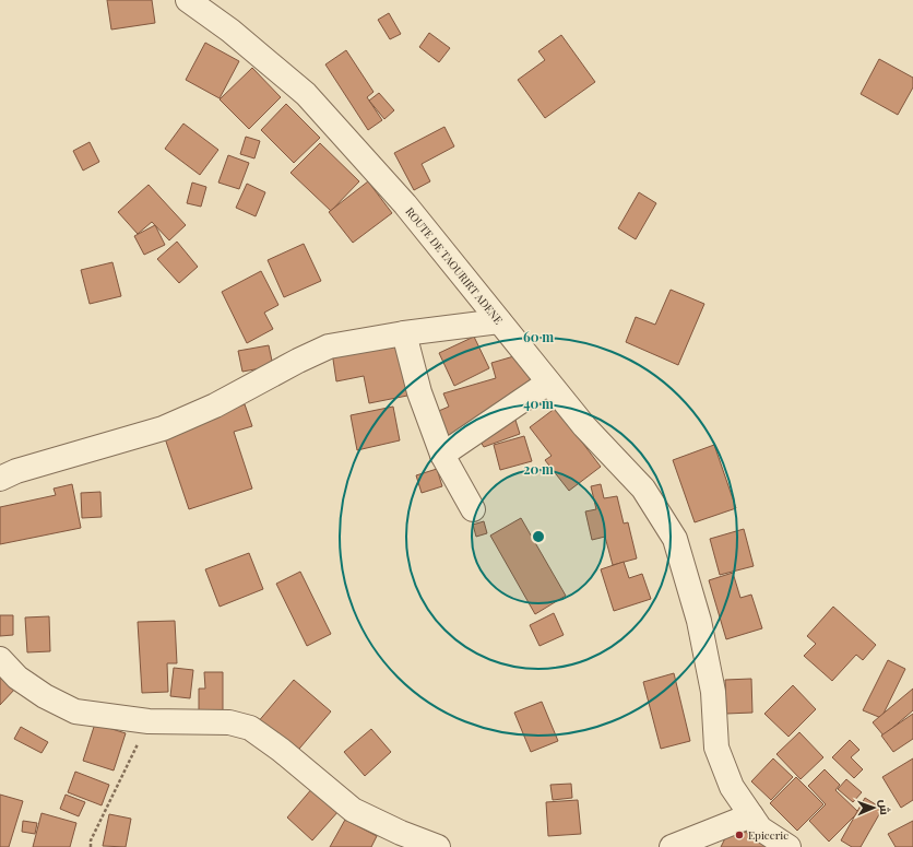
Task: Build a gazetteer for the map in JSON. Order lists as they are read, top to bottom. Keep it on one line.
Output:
{"streets":{"street":["ROUTE DE TAOURIRT ADENE"]},"places":["Epicerie"],"north":"right","rings":["60 m","40 m","20 m"]}
